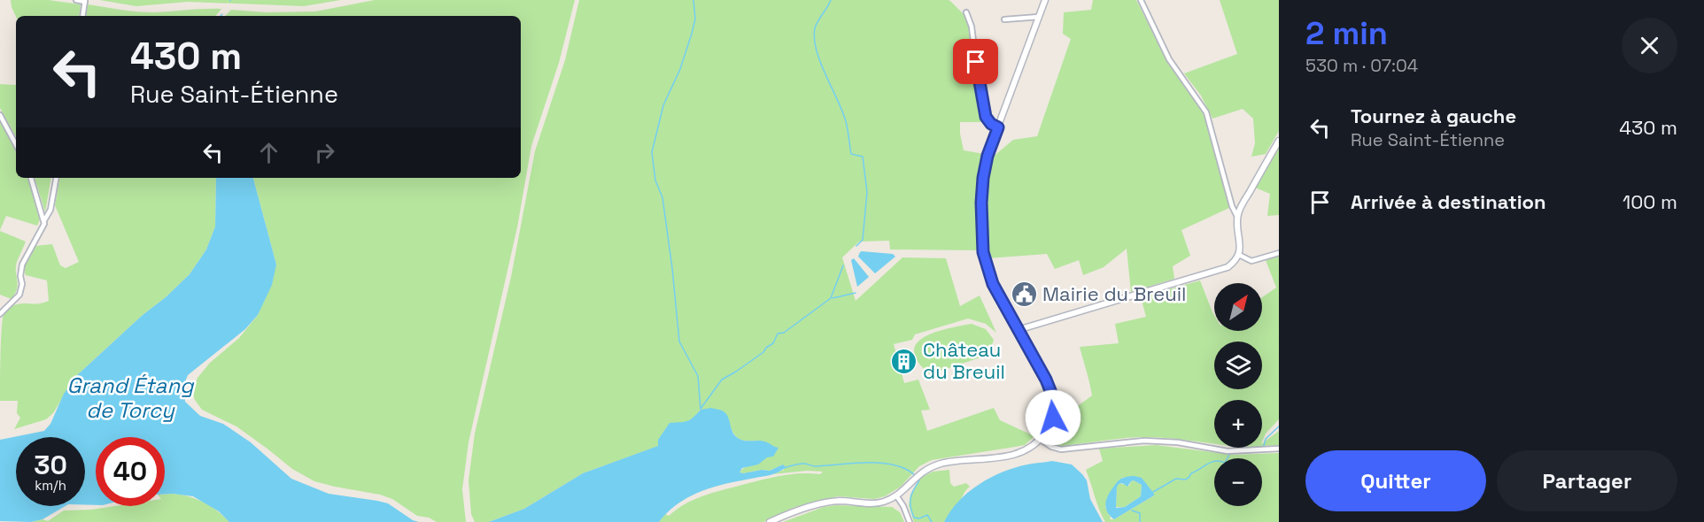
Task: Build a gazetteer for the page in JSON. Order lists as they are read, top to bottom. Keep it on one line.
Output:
{"water":["Grand Étang de Torcy"],"places":{"public building":["Mairie du Breuil"],"building":["Château du Breuil"]},"north":"top right","page":{"heading":["2 min","530 m · 07:04"],"turn":["430 m","Rue Saint-Étienne"],"list":[{"name":"Tournez à gauche","note":"Rue Saint-Étienne","value":"430 m"},{"name":"Arrivée à destination","value":"100 m"}],"map_buttons":["+","−"],"speed":"30 km/h","limit":"40","buttons":["Quitter","Partager"]}}
